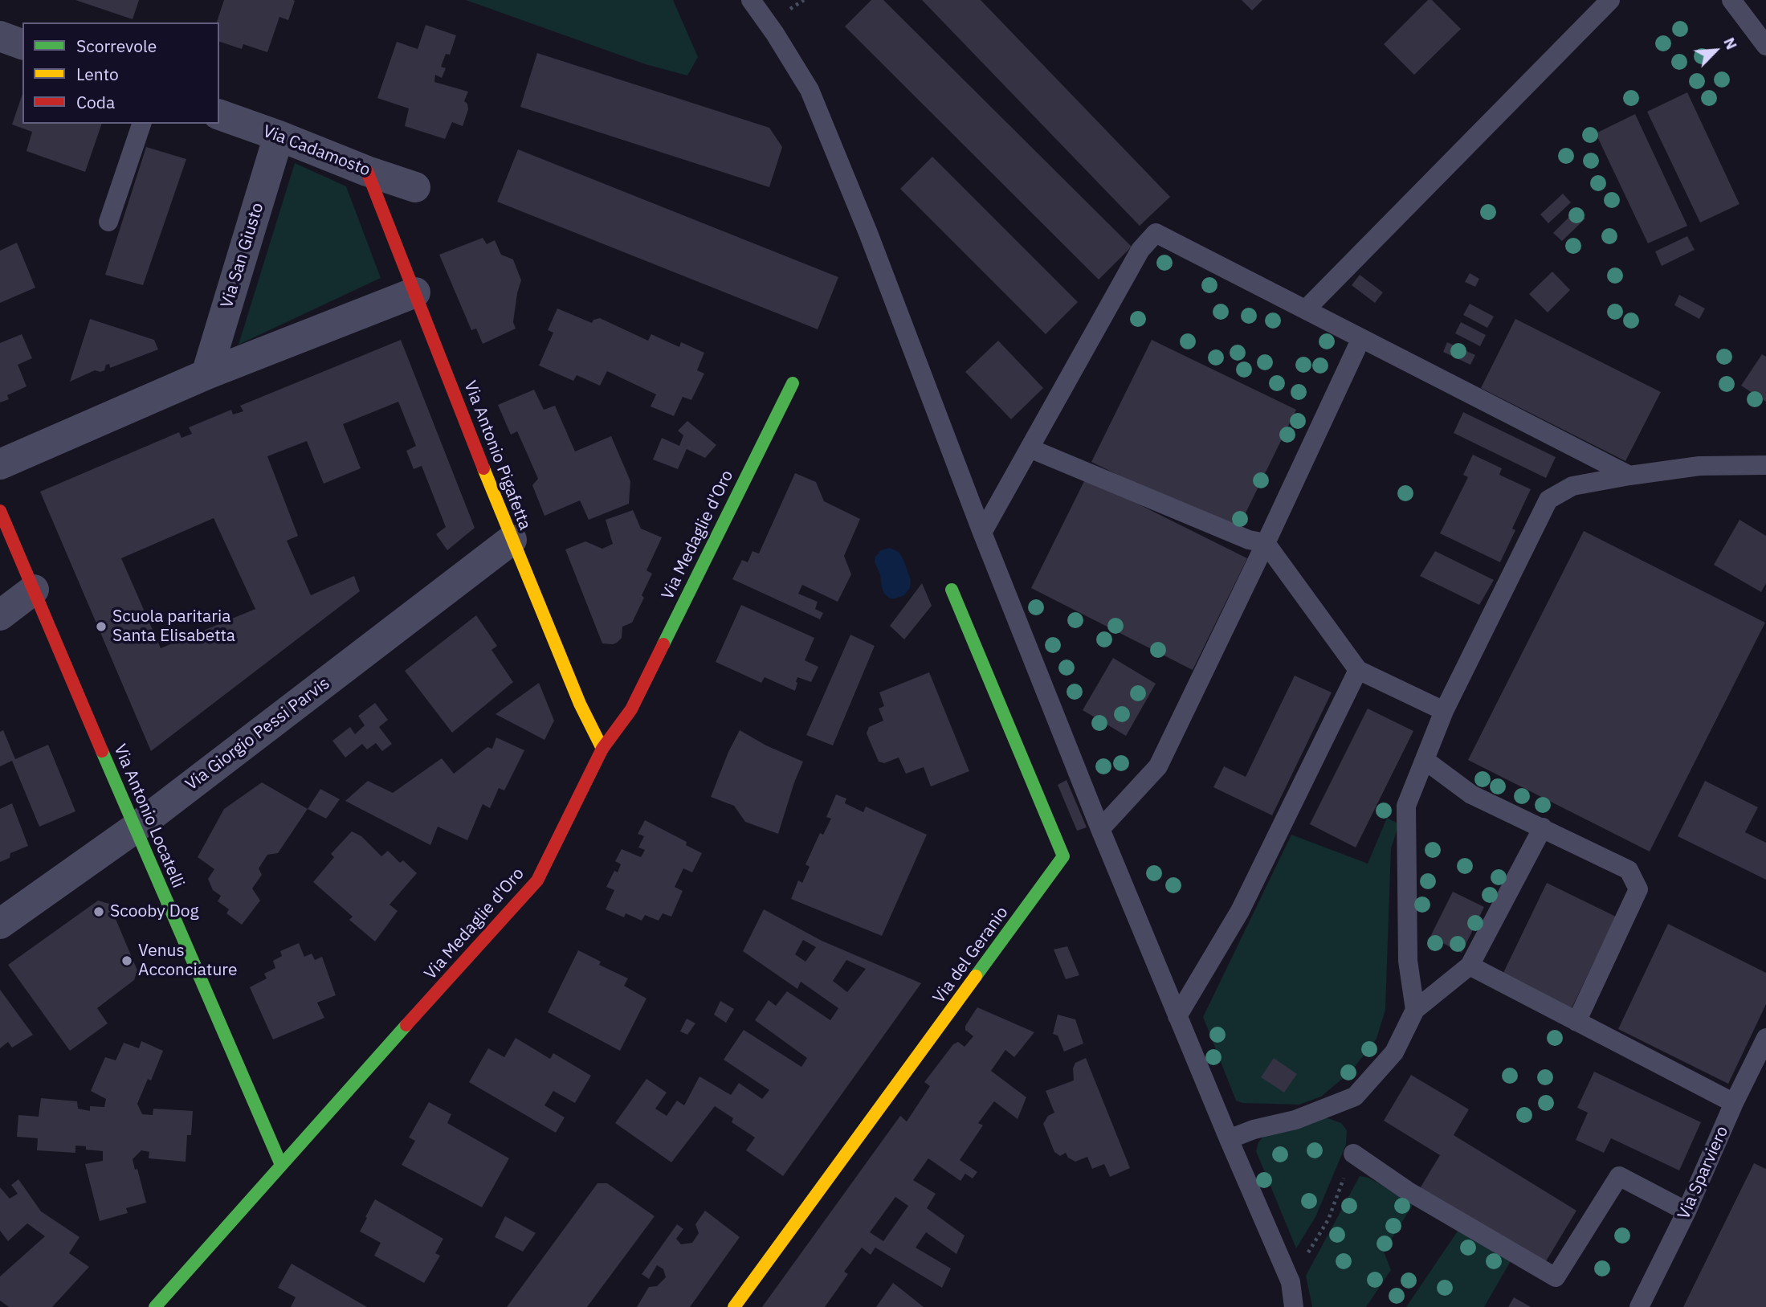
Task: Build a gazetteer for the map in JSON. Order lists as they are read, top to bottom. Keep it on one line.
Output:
{"streets":{"street":["Via Cadamosto","Via San Giusto","Via Antonio Pigafetta","Via Medaglie d'Oro","Via Giorgio Pessi Parvis","Via Antonio Locatelli","Via del Geranio"],"lane":["Via Sparviero"]},"crossings":[["Via Cadamosto","Via San Giusto"],["Via Cadamosto","Via Antonio Pigafetta"],["Via Antonio Pigafetta","Via Medaglie d'Oro"],["Via Antonio Pigafetta","Via Giorgio Pessi Parvis"],["Via Medaglie d'Oro","Via Antonio Locatelli"],["Via Giorgio Pessi Parvis","Via Antonio Locatelli"]],"places":["Scuola paritaria Santa Elisabetta","Scooby Dog","Venus Acconciature"],"legend":["Scorrevole","Lento","Coda"],"north":"top right"}
